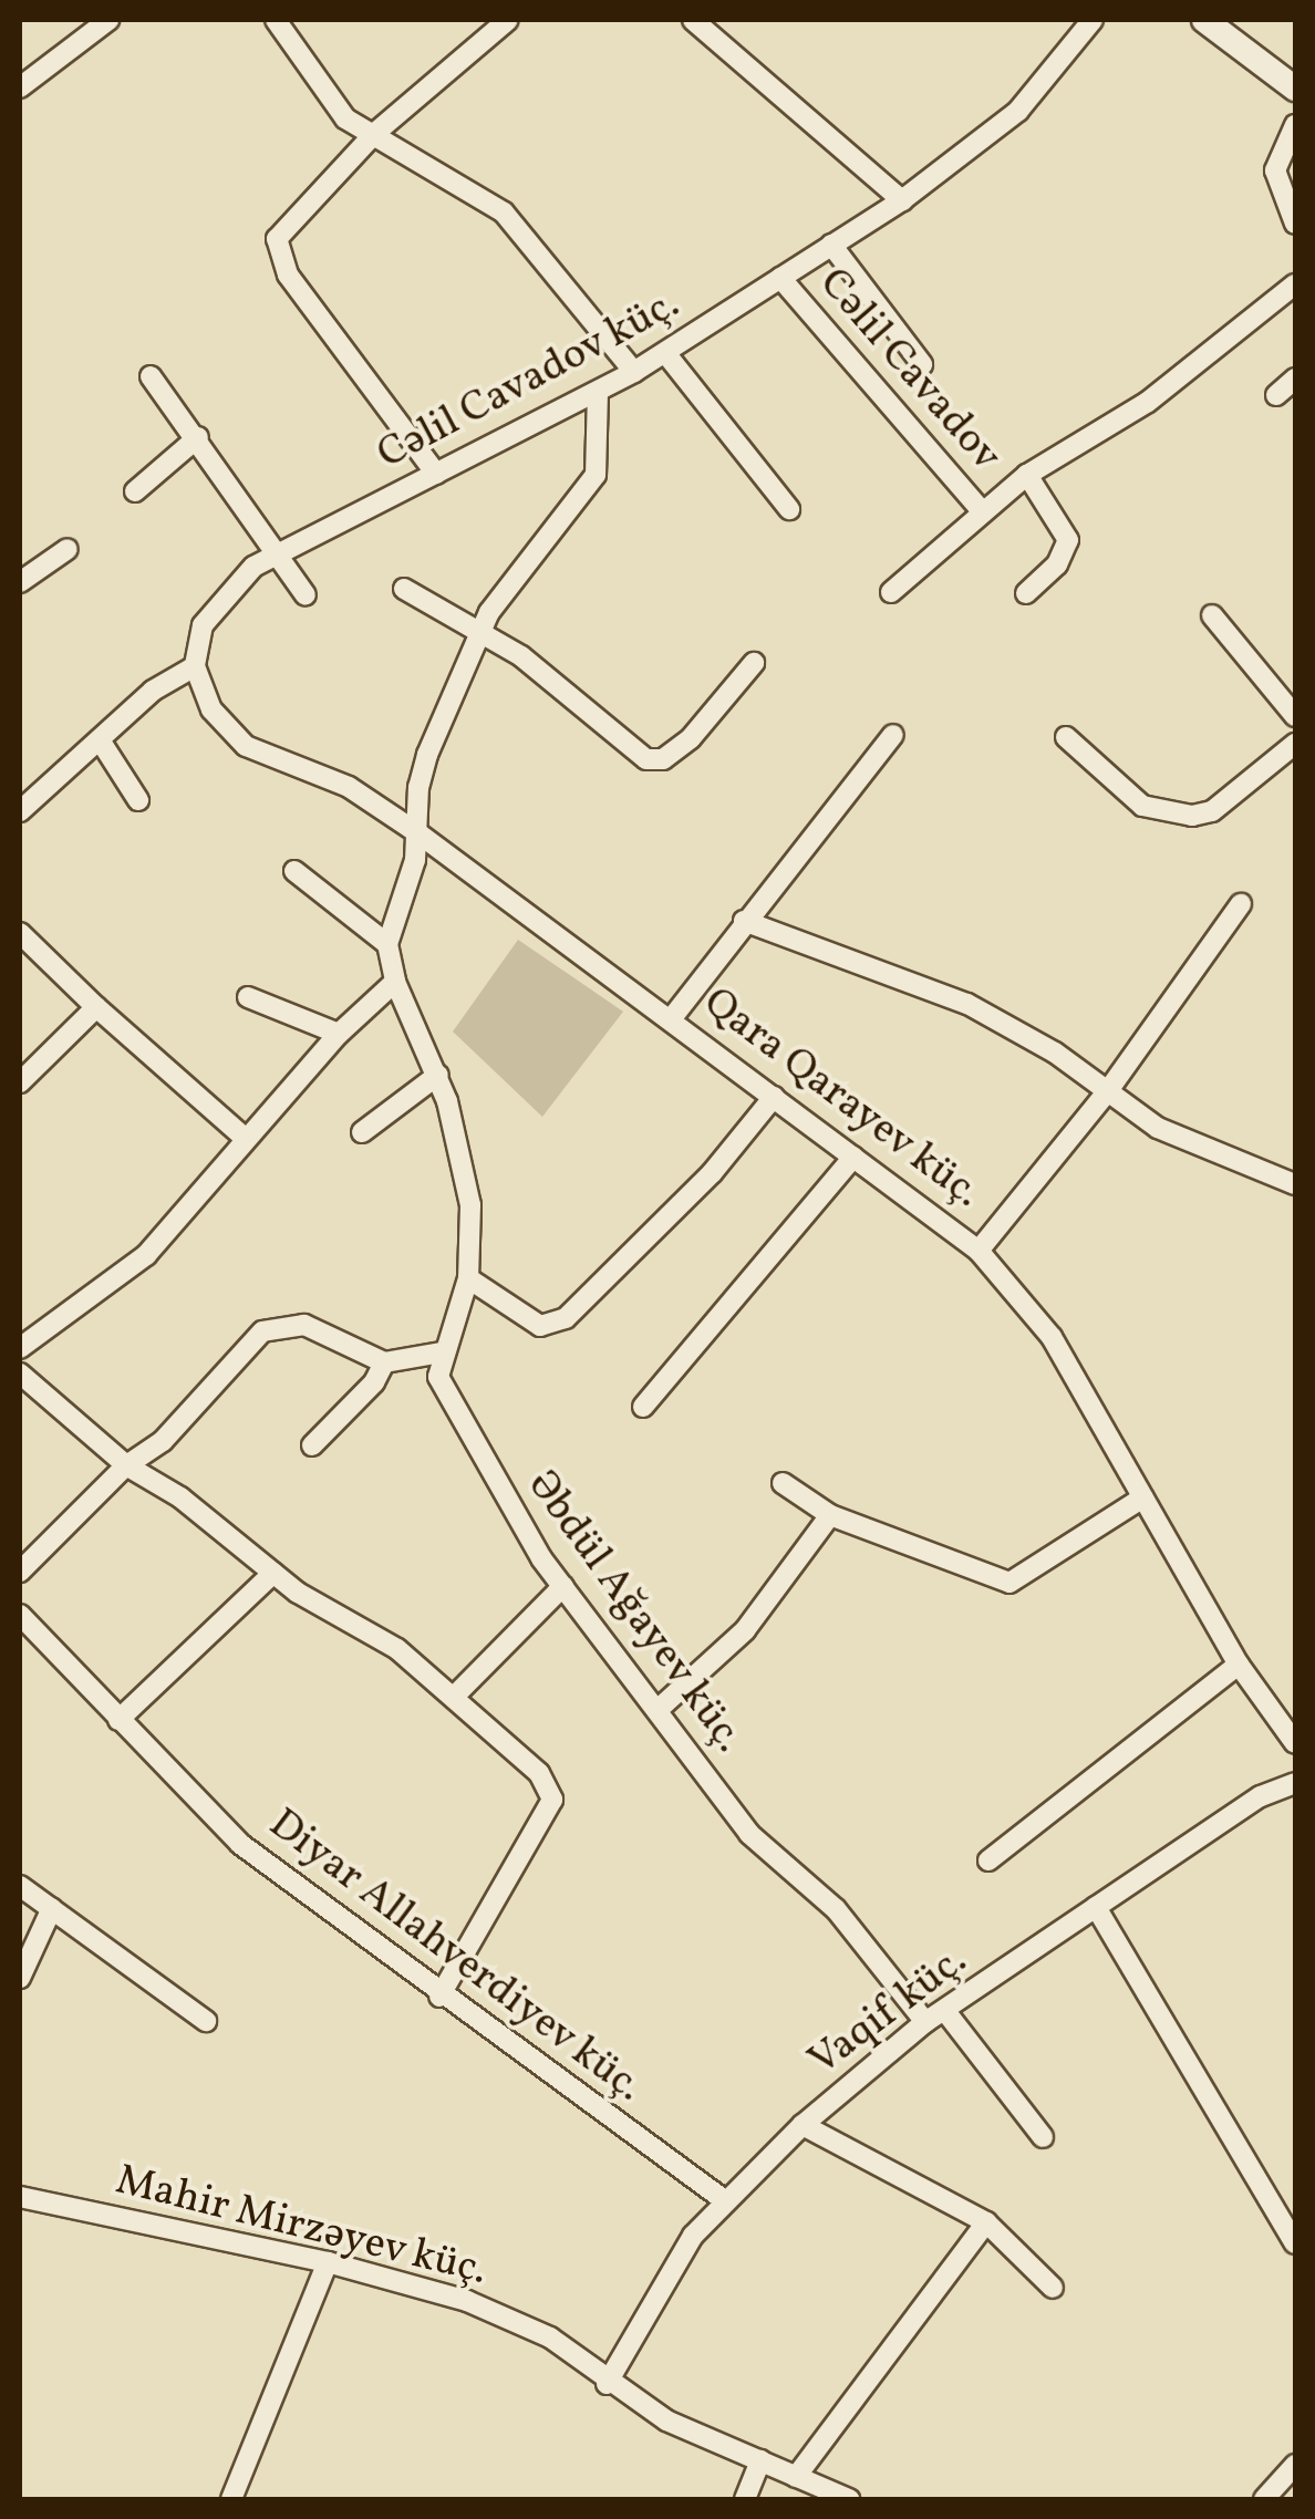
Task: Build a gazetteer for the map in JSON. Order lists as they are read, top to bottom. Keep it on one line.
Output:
{"streets":{"street":["Cəlil Cavadov","Cəlil Cavadov küç.","Qara Qarayev küç.","Əbdül Ağayev küç.","Diyar Allahverdiyev küç.","Vaqif küç.","Mahir Mirzəyev küç."]},"crossings":[["Cəlil Cavadov","Cəlil Cavadov küç."],["Cəlil Cavadov küç.","Qara Qarayev küç."],["Cəlil Cavadov küç.","Əbdül Ağayev küç."],["Qara Qarayev küç.","Əbdül Ağayev küç."],["Əbdül Ağayev küç.","Vaqif küç."],["Diyar Allahverdiyev küç.","Vaqif küç."],["Vaqif küç.","Mahir Mirzəyev küç."]]}
